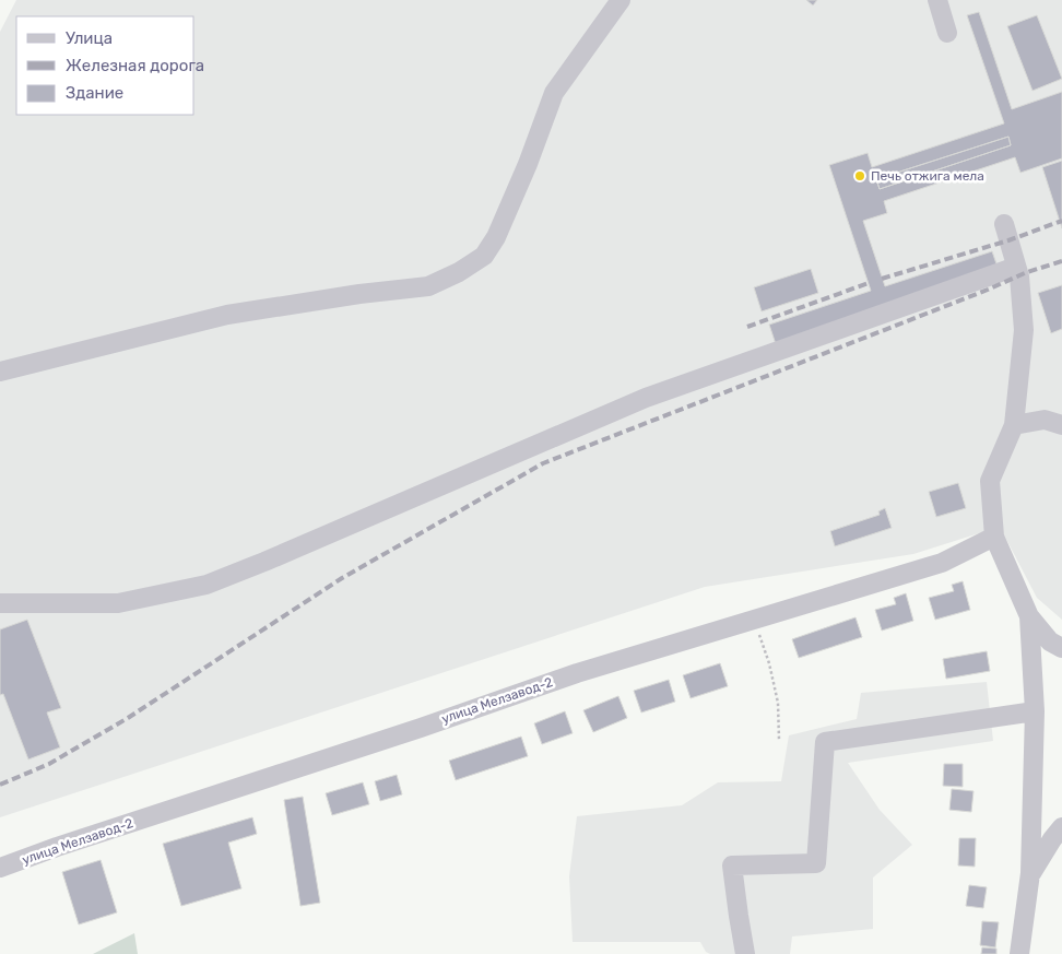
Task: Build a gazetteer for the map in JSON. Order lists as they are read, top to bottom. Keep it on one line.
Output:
{"streets":{"street":["улица Мелзавод-2"]},"places":["Печь отжига мела"],"legend":["Улица","Железная дорога","Здание"]}
